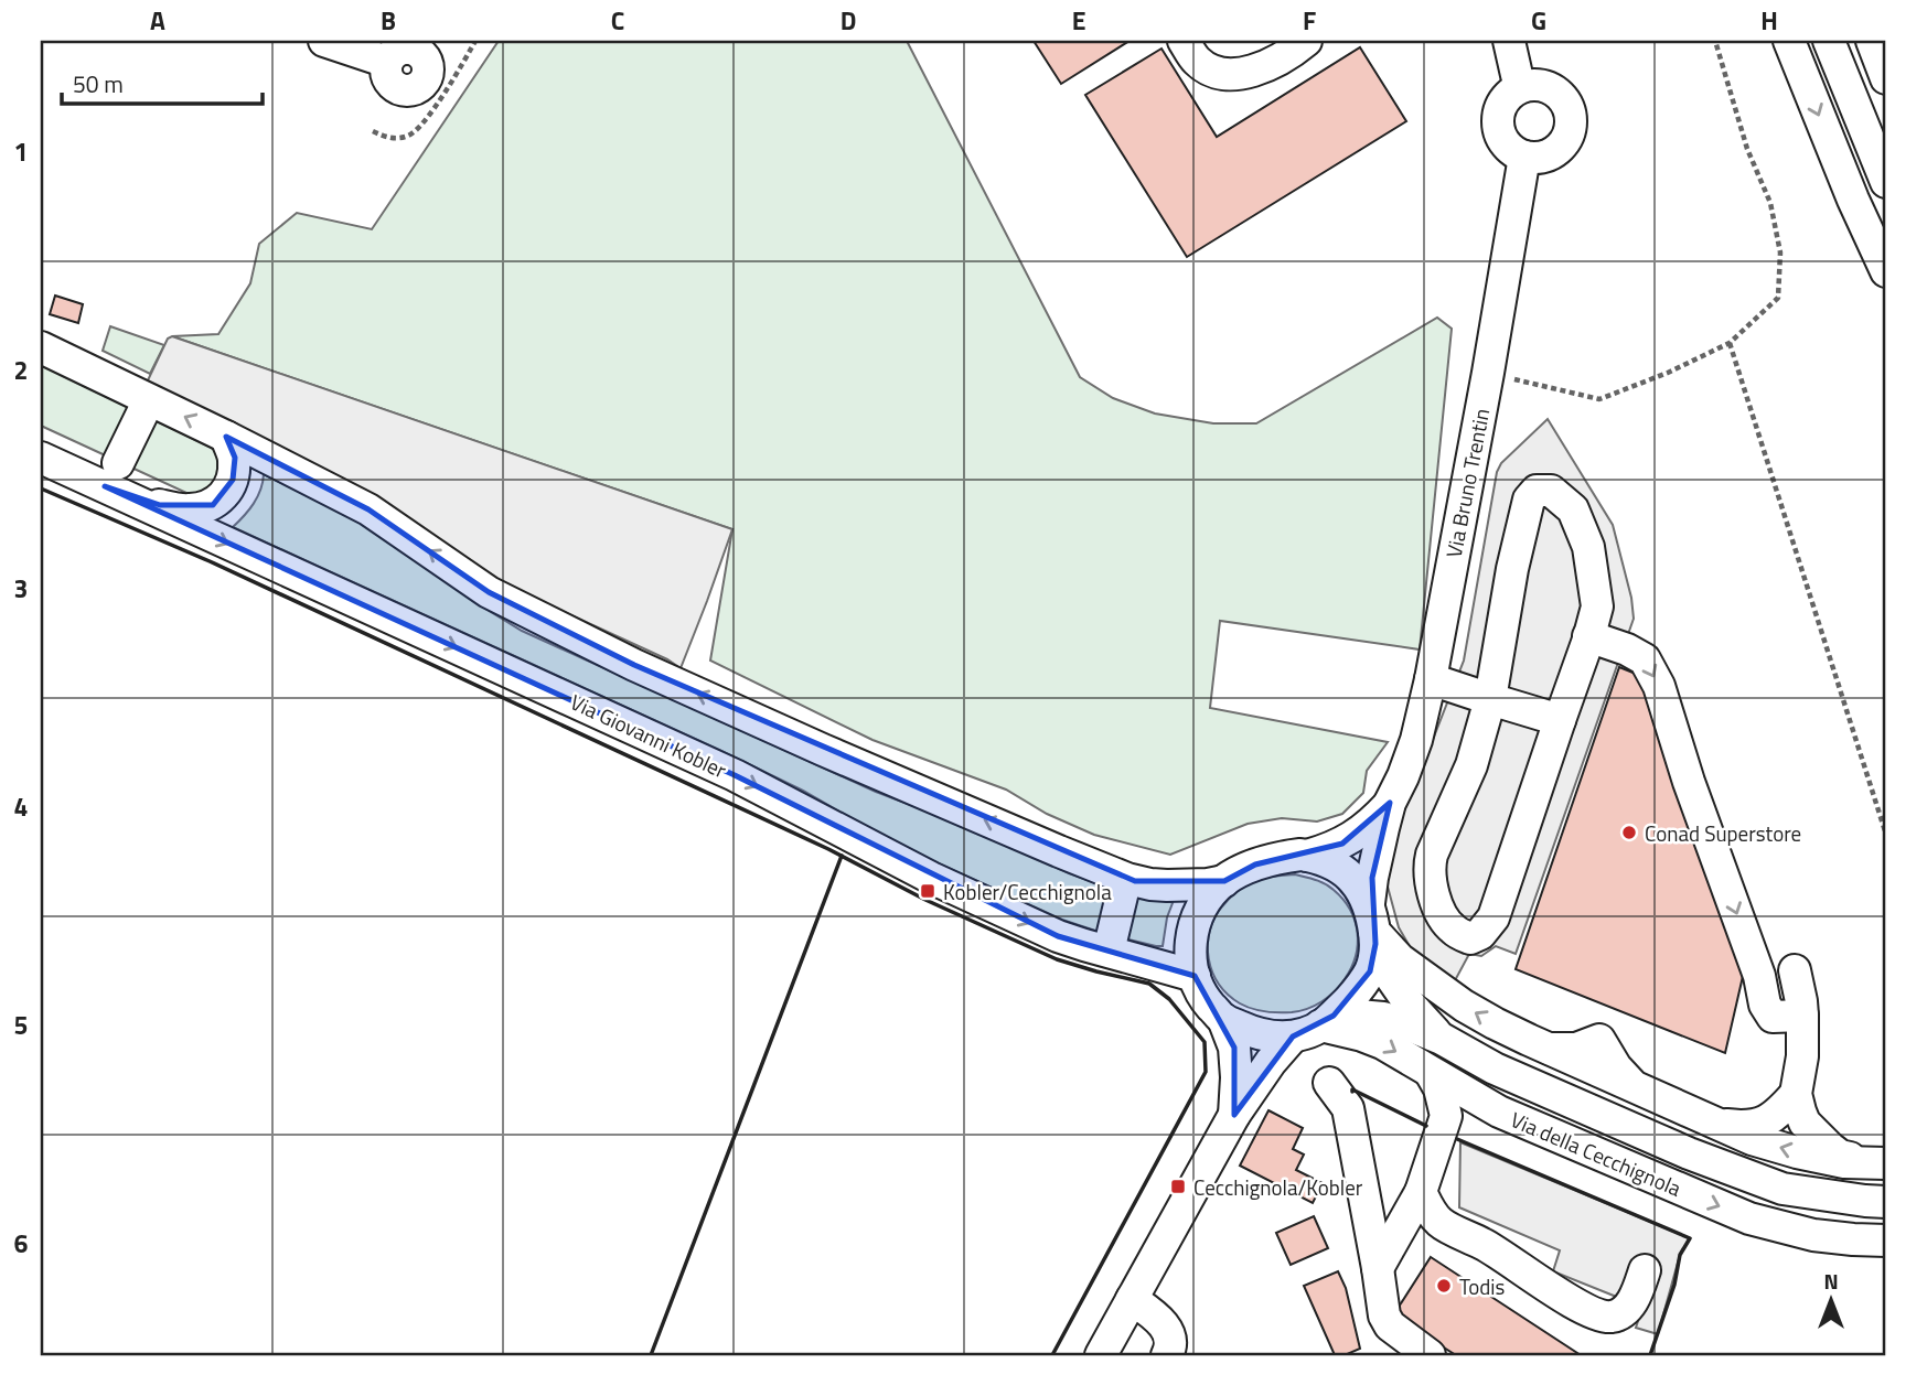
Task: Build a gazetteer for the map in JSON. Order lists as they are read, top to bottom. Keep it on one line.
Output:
{"streets":{"street":["Via Bruno Trentin","Via Giovanni Kobler","Via della Cecchignola"]},"crossings":[["Via Bruno Trentin","Via Giovanni Kobler"],["Via Bruno Trentin","Via della Cecchignola"],["Via Giovanni Kobler","Via della Cecchignola"]],"places":{"other":["Conad Superstore","Todis"],"transit":["Kobler/Cecchignola","Cecchignola/Kobler"]},"scale_bar":"50 m","north":"top","grid":{"columns":["A","B","C","D","E","F","G","H"],"rows":["1","2","3","4","5","6"]}}
